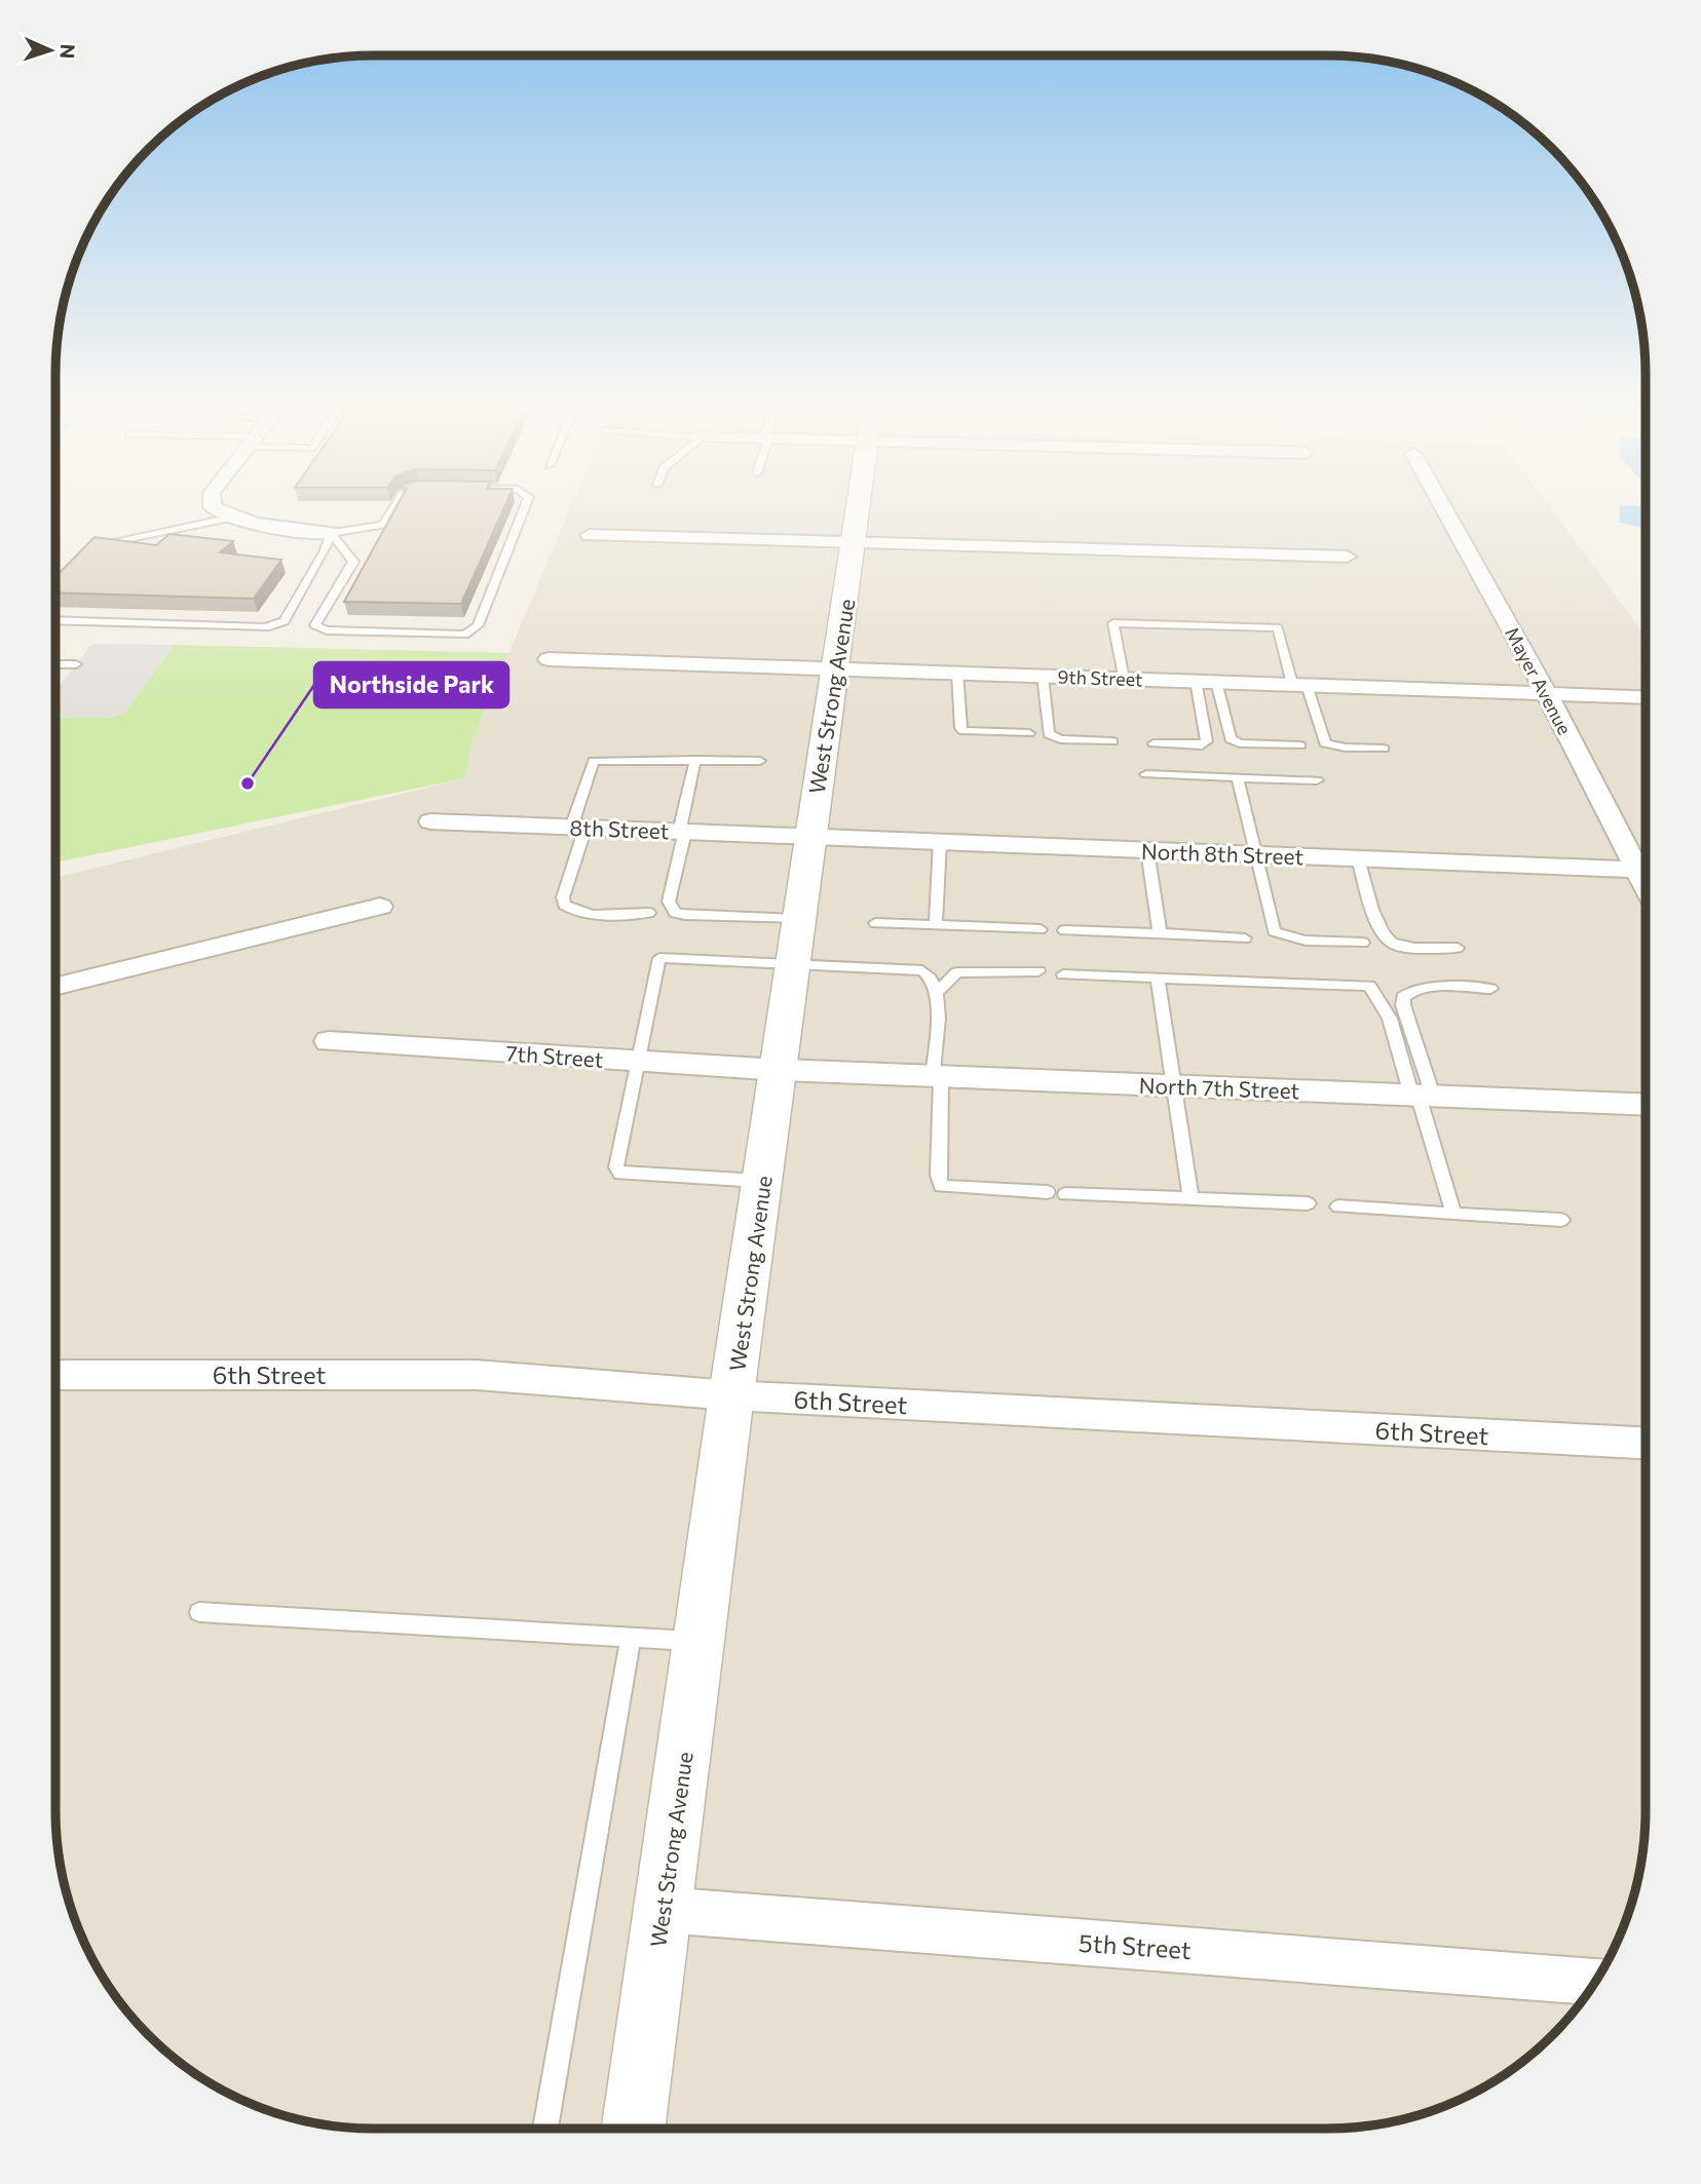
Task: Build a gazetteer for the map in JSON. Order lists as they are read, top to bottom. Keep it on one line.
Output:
{"streets":{"street":["9th Street","Mayer Avenue","West Strong Avenue","8th Street","North 8th Street","7th Street","North 7th Street","6th Street","5th Street"]},"crossings":[["9th Street","Mayer Avenue"],["9th Street","West Strong Avenue"],["Mayer Avenue","North 8th Street"],["West Strong Avenue","8th Street"],["West Strong Avenue","North 8th Street"],["West Strong Avenue","7th Street"],["West Strong Avenue","North 7th Street"],["West Strong Avenue","6th Street"],["West Strong Avenue","5th Street"],["8th Street","North 8th Street"],["7th Street","North 7th Street"]],"places":["Northside Park"],"north":"right"}
